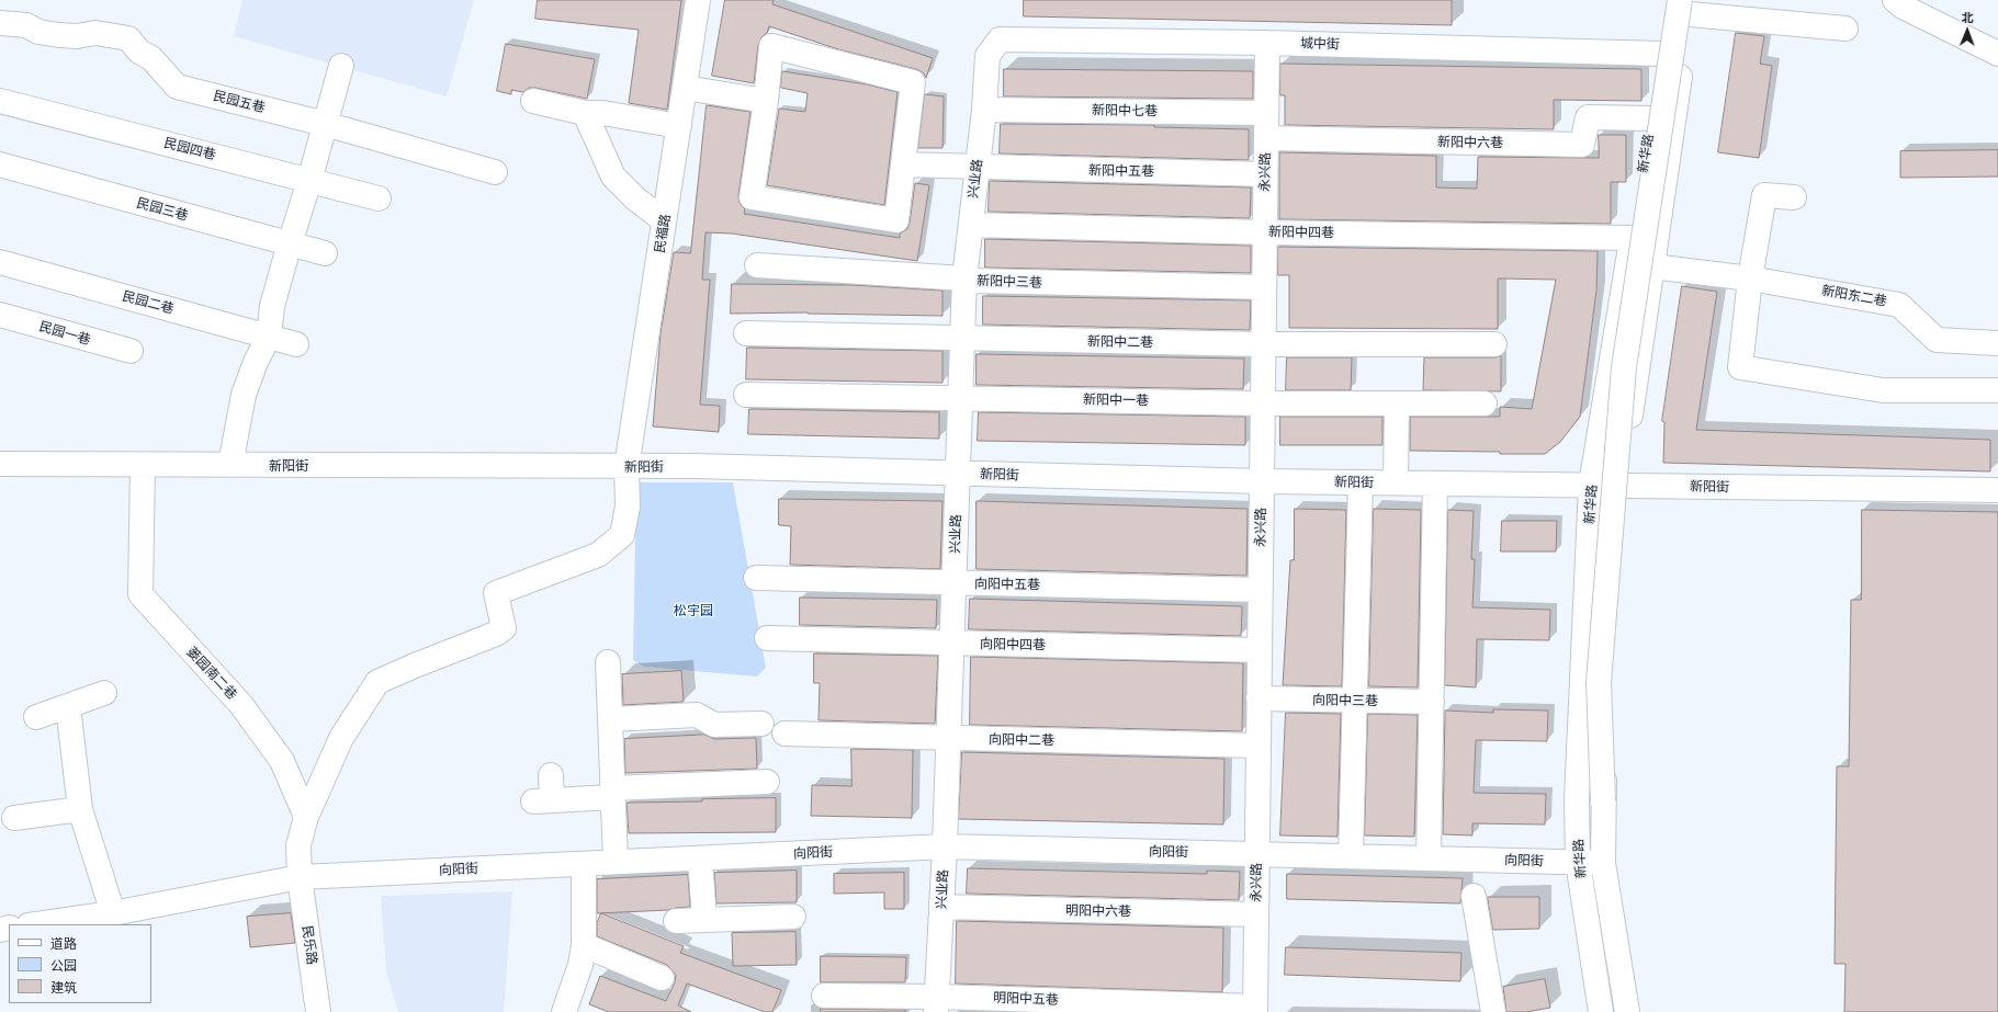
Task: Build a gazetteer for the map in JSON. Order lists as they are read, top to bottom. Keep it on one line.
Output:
{"streets":{"street":["城中街","民园五巷","新阳中七巷","新阳中六巷","民园四巷","新华路","新阳中五巷","永兴路","兴业路","民园三巷","新阳中四巷","民福路","新阳中三巷","新阳东二巷","民园二巷","民园一巷","新阳中二巷","新阳中一巷","新阳街","向阳中五巷","向阳中四巷","蒌园南二巷","向阳中三巷","向阳中二巷","向阳街","明阳中六巷","民乐路","明阳中五巷"]},"crossings":[["城中街","新华路"],["城中街","永兴路"],["城中街","兴业路"],["新阳中七巷","永兴路"],["新阳中七巷","兴业路"],["新阳中六巷","新华路"],["新阳中六巷","永兴路"],["新华路","新阳中四巷"],["新华路","新阳东二巷"],["新华路","新阳街"],["新华路","向阳街"],["新阳中五巷","永兴路"],["新阳中五巷","兴业路"],["永兴路","新阳中四巷"],["永兴路","新阳中三巷"],["永兴路","新阳中二巷"],["永兴路","新阳中一巷"],["永兴路","新阳街"],["永兴路","向阳中五巷"],["永兴路","向阳中四巷"],["永兴路","向阳中三巷"],["永兴路","向阳中二巷"],["永兴路","向阳街"],["永兴路","明阳中六巷"],["永兴路","明阳中五巷"],["兴业路","新阳中四巷"],["兴业路","新阳中三巷"],["兴业路","新阳中二巷"],["兴业路","新阳中一巷"],["兴业路","新阳街"],["兴业路","向阳中五巷"],["兴业路","向阳中四巷"],["兴业路","向阳中二巷"],["兴业路","向阳街"],["兴业路","明阳中六巷"],["兴业路","明阳中五巷"],["民福路","新阳街"],["民福路","蒌园南二巷"],["新阳街","蒌园南二巷"],["向阳街","民乐路"]],"parks":["松宇园"],"legend":["道路","公园","建筑"],"north":"top"}
